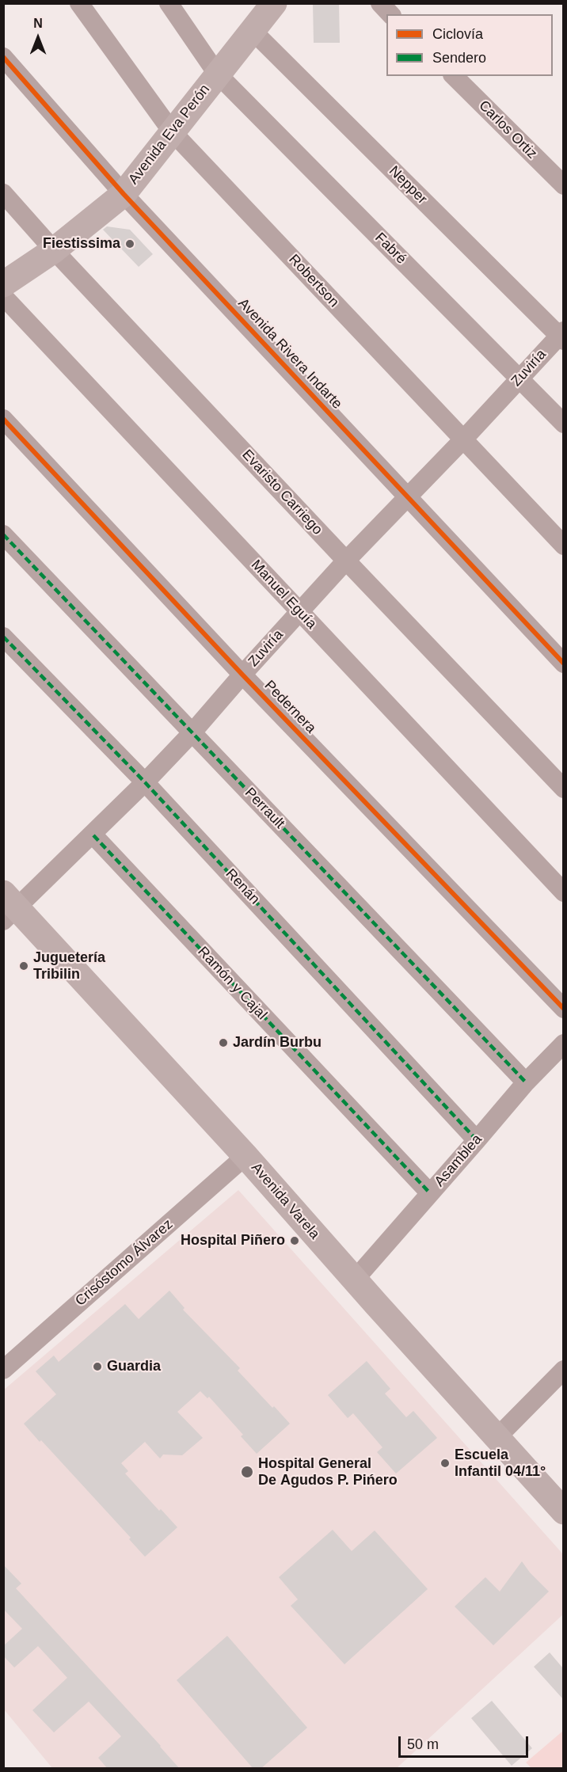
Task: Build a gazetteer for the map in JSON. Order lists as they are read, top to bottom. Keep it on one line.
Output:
{"streets":{"main road":["Avenida Eva Perón","Avenida Varela"],"street":["Carlos Ortiz","Nepper","Fabré","Robertson","Avenida Rivera Indarte","Zuviría","Evaristo Carriego","Manuel Eguía","Pedernera","Perrault","Renán","Ramón y Cajal","Asamblea","Crisóstomo Álvarez"]},"crossings":[["Avenida Eva Perón","Nepper"],["Avenida Eva Perón","Fabré"],["Avenida Eva Perón","Robertson"],["Avenida Eva Perón","Avenida Rivera Indarte"],["Avenida Eva Perón","Evaristo Carriego"],["Nepper","Zuviría"],["Fabré","Zuviría"],["Robertson","Zuviría"],["Avenida Rivera Indarte","Zuviría"],["Zuviría","Evaristo Carriego"],["Zuviría","Manuel Eguía"],["Zuviría","Pedernera"],["Zuviría","Perrault"],["Zuviría","Renán"],["Zuviría","Ramón y Cajal"],["Zuviría","Avenida Varela"],["Perrault","Asamblea"],["Renán","Asamblea"],["Ramón y Cajal","Asamblea"],["Asamblea","Avenida Varela"],["Avenida Varela","Crisóstomo Álvarez"]],"places":["Fiestissima","Juguetería Tribilin","Jardín Burbu","Hospital Piñero","Guardia","Escuela Infantil 04/11°","Hospital General De Agudos P. Pińero"],"legend":["Ciclovía","Sendero"],"scale_bar":"50 m","north":"top"}
